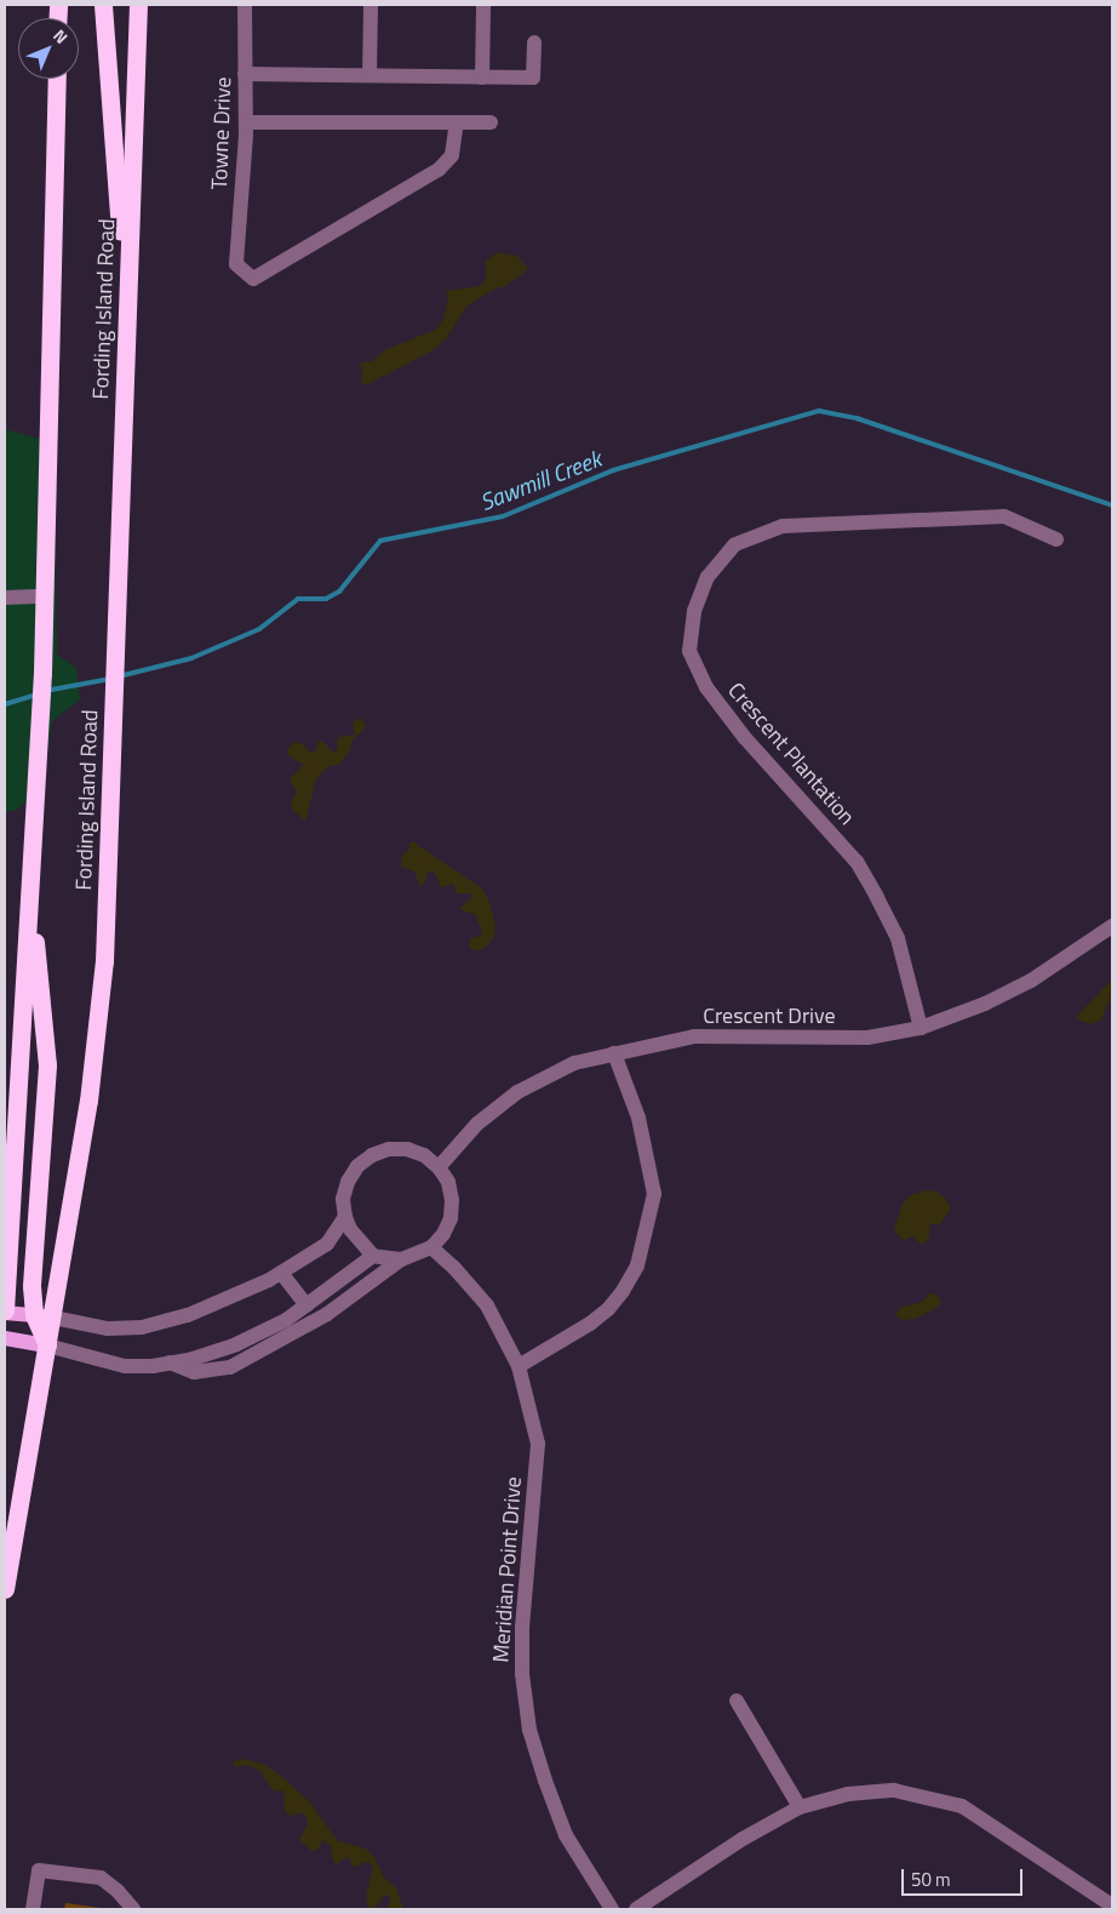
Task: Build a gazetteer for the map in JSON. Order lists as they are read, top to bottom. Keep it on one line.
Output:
{"streets":{"highway":["Fording Island Road"],"street":["Towne Drive","Crescent Plantation","Crescent Drive","Meridian Point Drive"]},"crossings":[["Crescent Plantation","Crescent Drive"],["Crescent Drive","Meridian Point Drive"]],"water":["Sawmill Creek"],"scale_bar":"50 m","north":"top right"}
